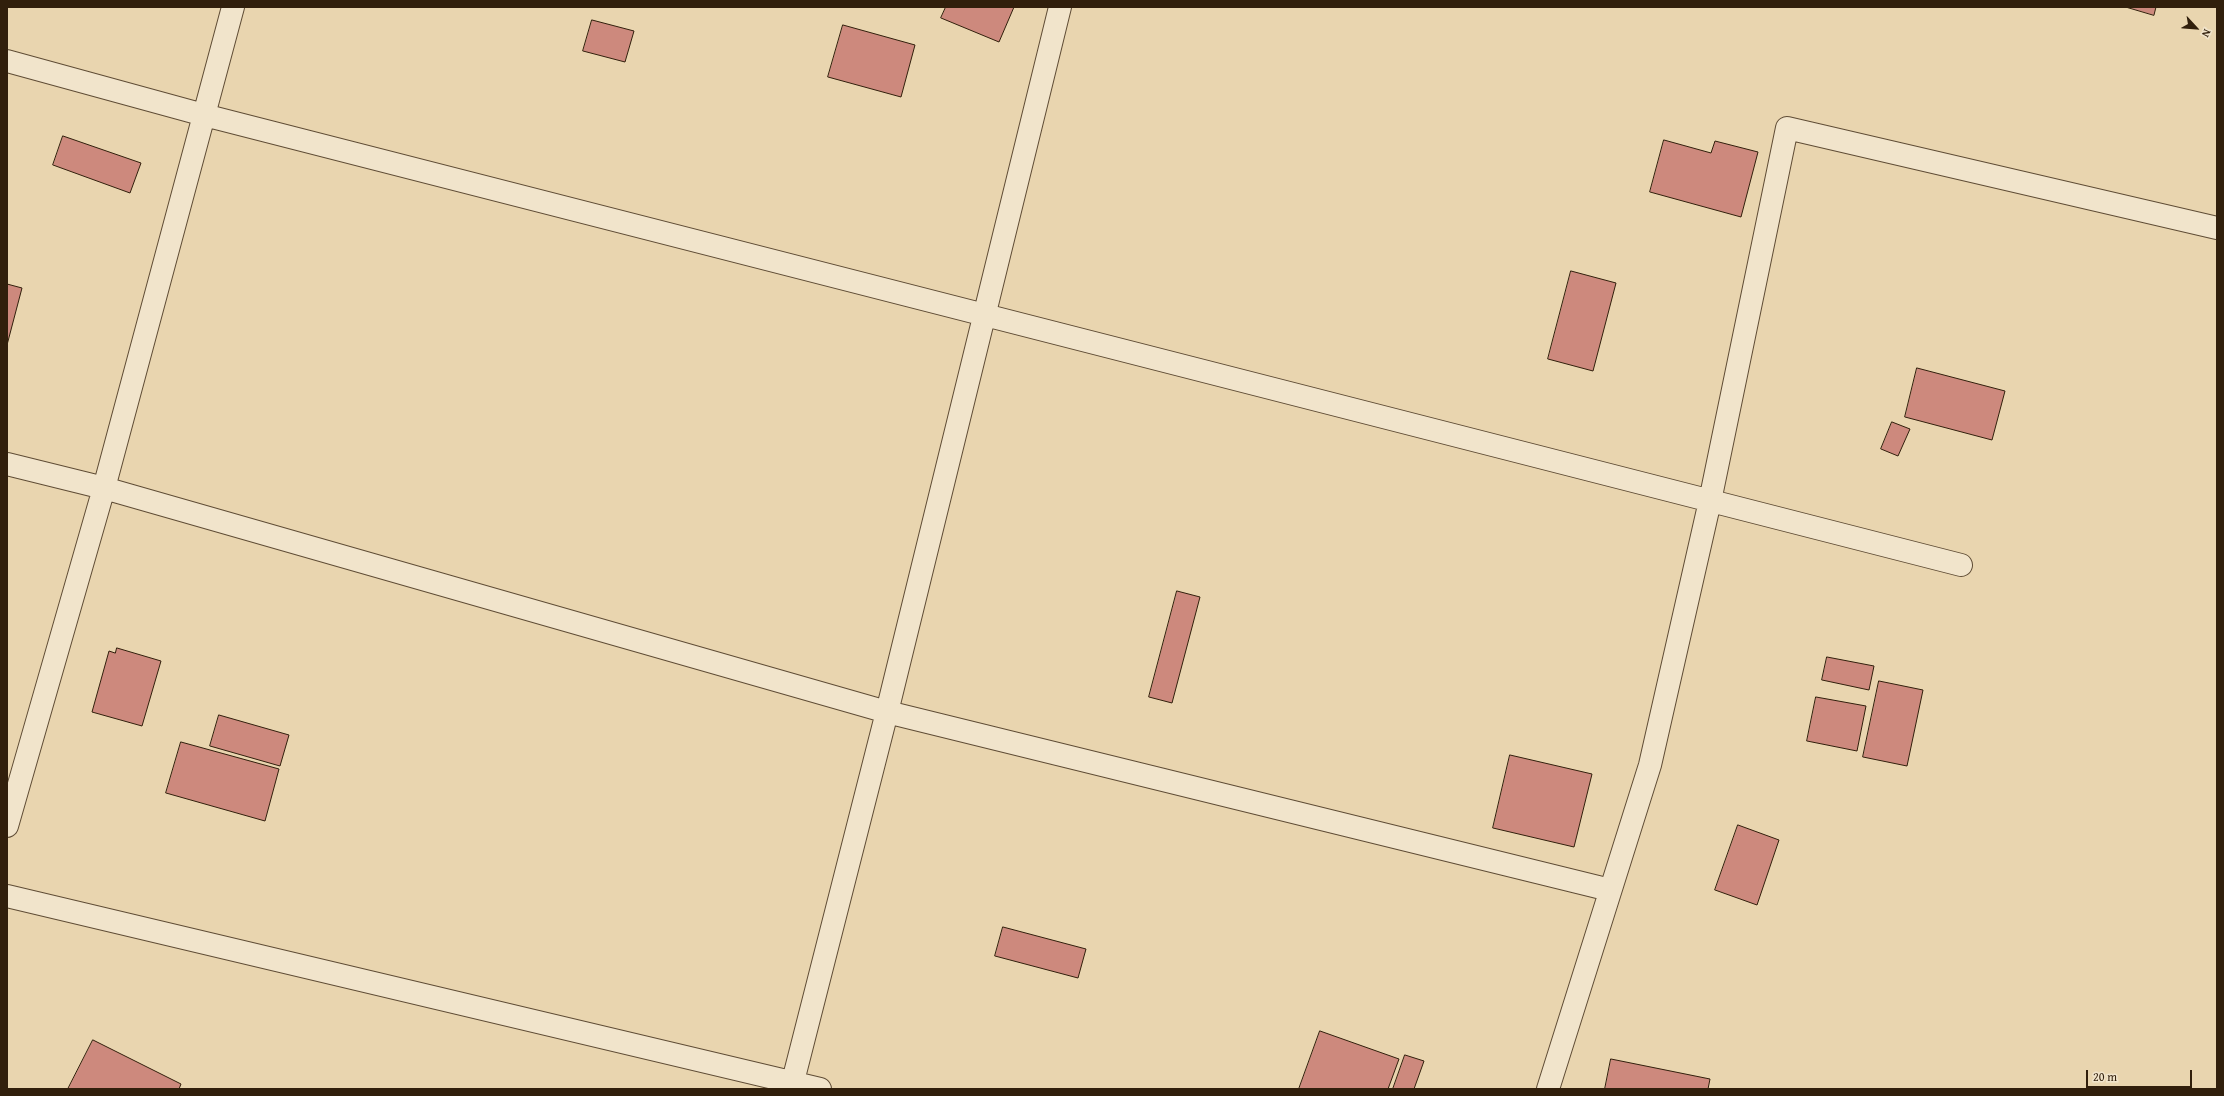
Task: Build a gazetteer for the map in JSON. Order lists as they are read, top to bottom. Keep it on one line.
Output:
{"scale_bar":"20 m","north":"bottom right"}
